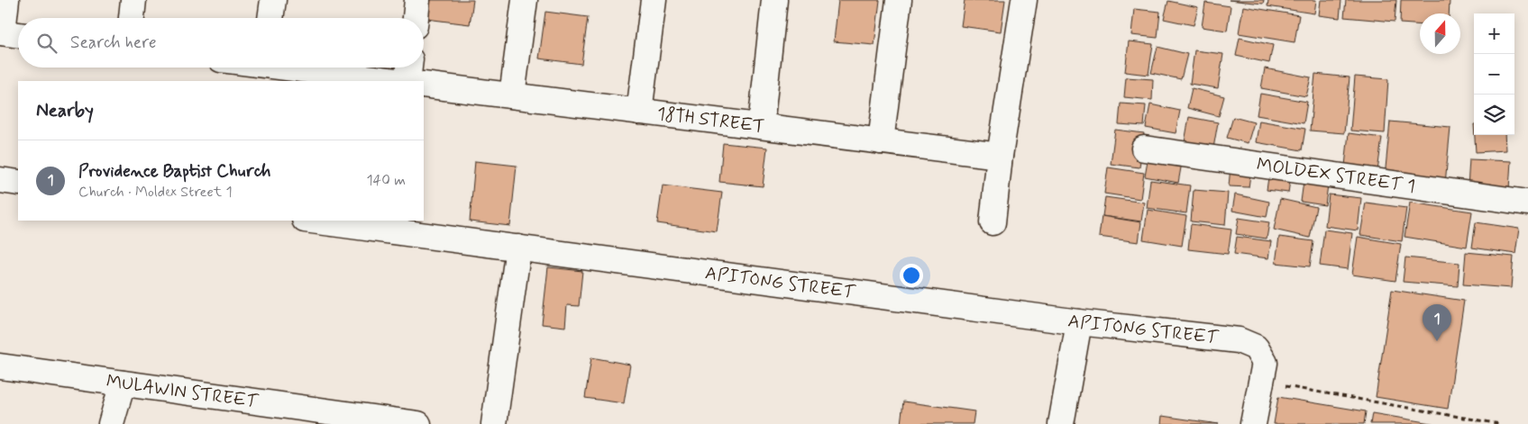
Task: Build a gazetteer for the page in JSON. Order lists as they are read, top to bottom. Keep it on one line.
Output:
{"streets":{"street":["18TH STREET","MOLDEX STREET 1","APITONG STREET","MULAWIN STREET"]},"north":"top","page":{"map_buttons":["+","−"],"search":"Search here","heading":"Nearby","list":[{"mark":"1","name":"Providence Baptist Church","note":"Church · Moldex Street 1","value":"140 m"}],"pins":"1"}}
